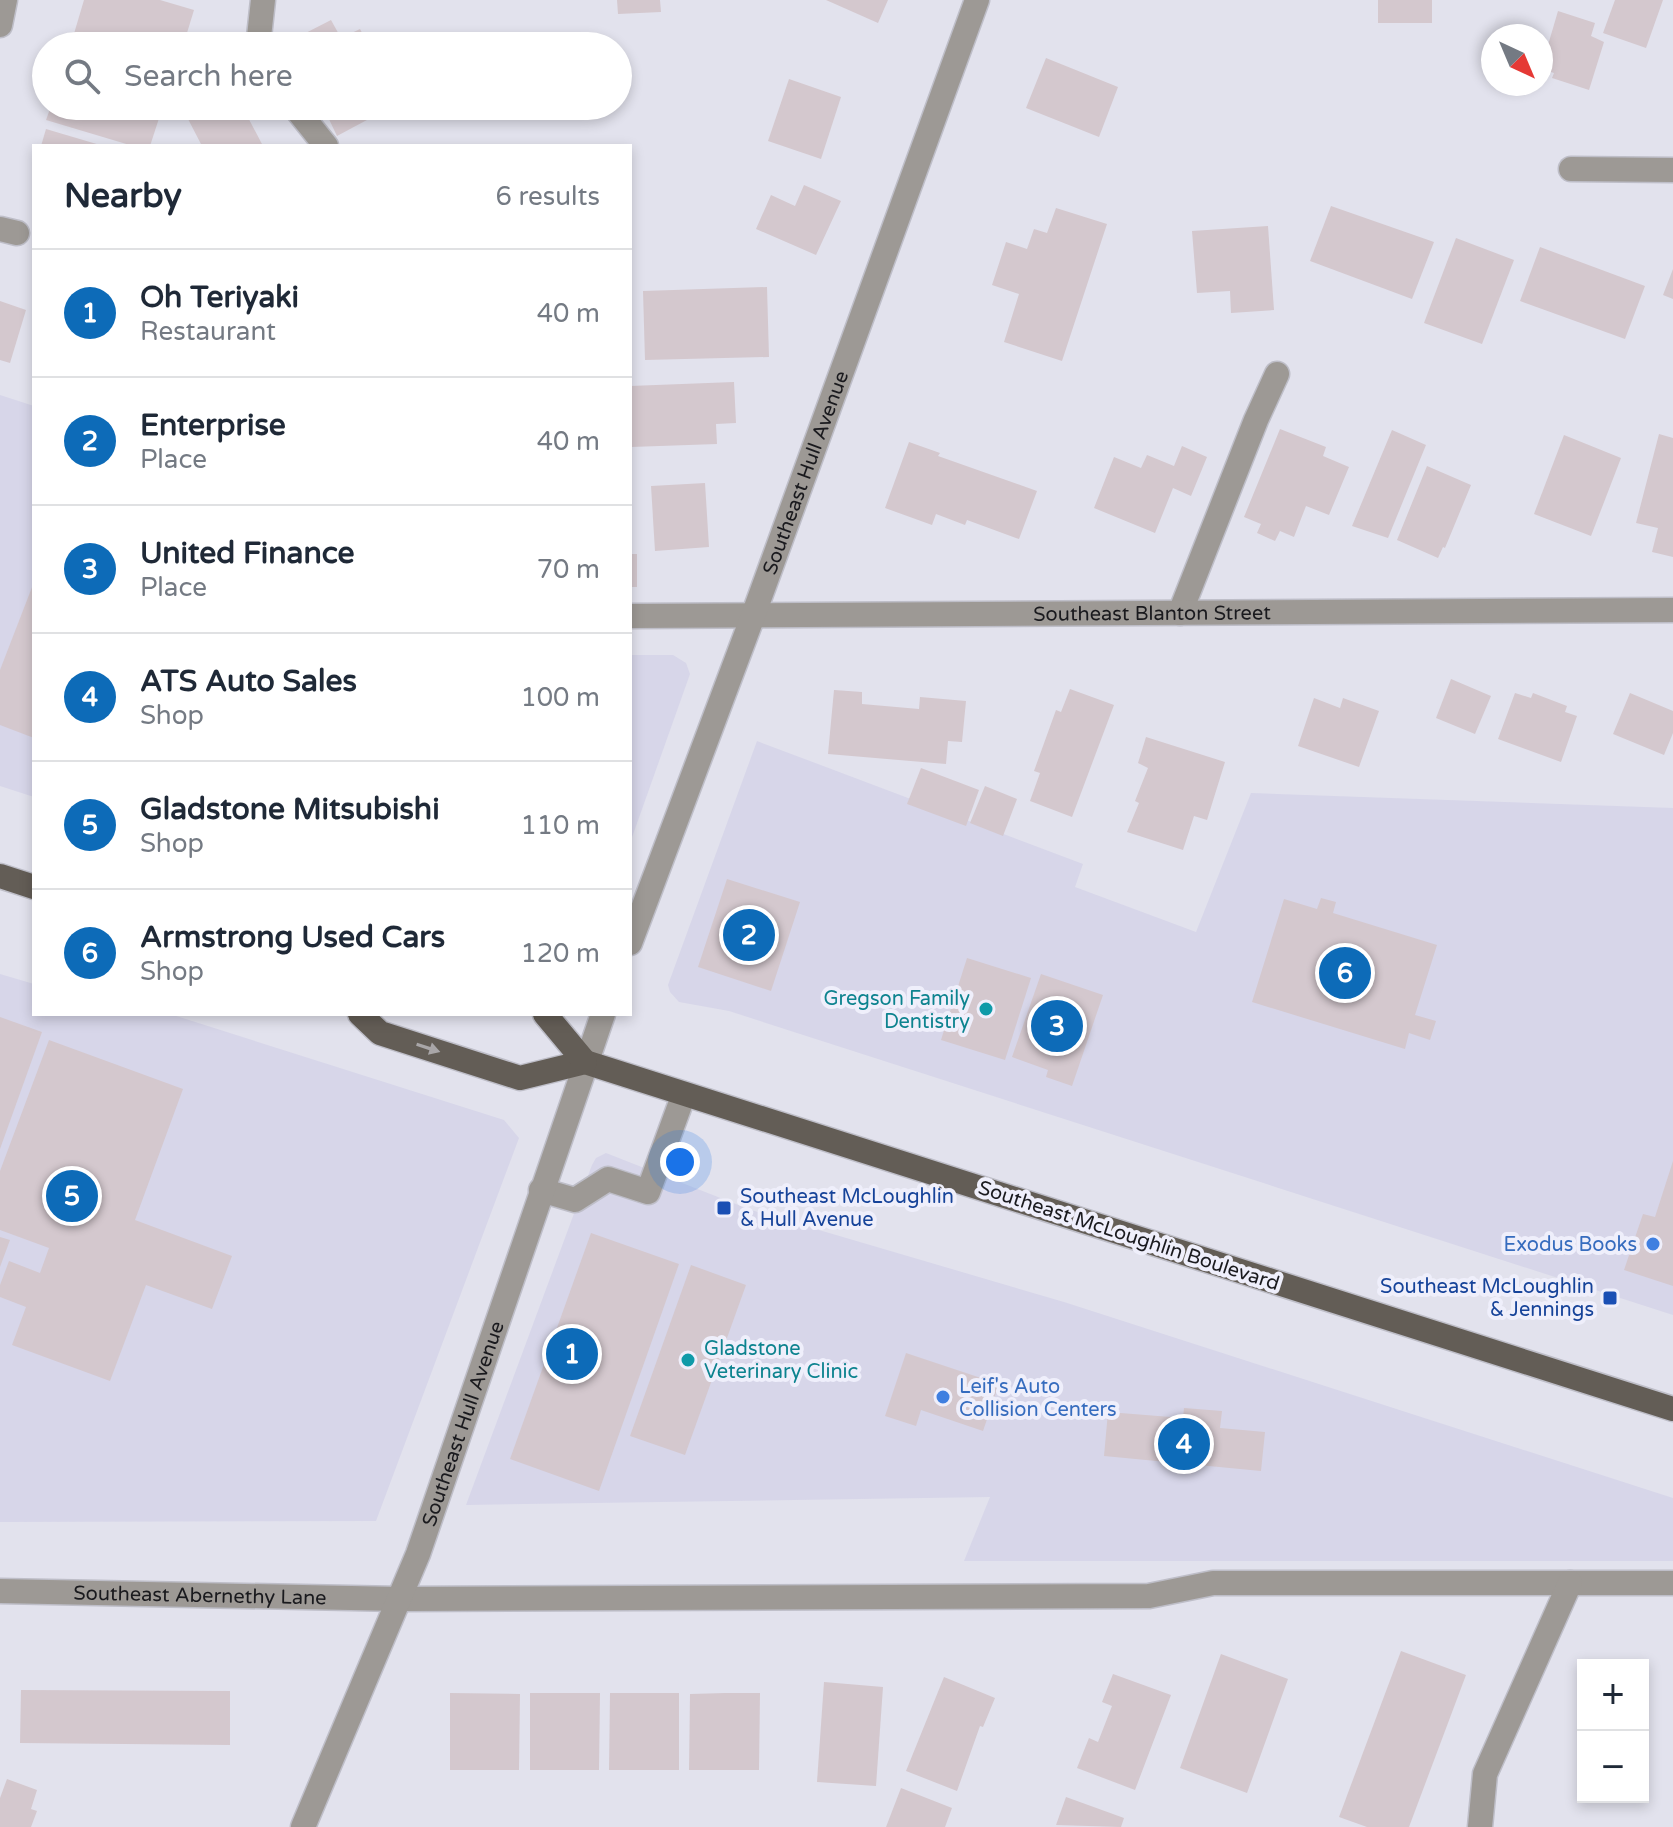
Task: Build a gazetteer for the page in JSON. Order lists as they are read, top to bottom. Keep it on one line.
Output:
{"streets":{"main road":["Southeast McLoughlin Boulevard"],"street":["Southeast Hull Avenue","Southeast Blanton Street","Southeast Abernethy Lane"]},"crossings":[["Southeast Hull Avenue","Southeast Blanton Street"],["Southeast Hull Avenue","Southeast McLoughlin Boulevard"],["Southeast Hull Avenue","Southeast Abernethy Lane"]],"places":{"other":["Gregson Family Dentistry","Exodus Books","Gladstone Veterinary Clinic","Leif's Auto Collision Centers"],"transit":["Southeast McLoughlin & Hull Avenue","Southeast McLoughlin & Jennings"]},"north":"bottom right","page":{"search":"Search here","heading":["Nearby","6 results"],"list":[{"mark":"1","name":"Oh Teriyaki","note":"Restaurant","value":"40 m"},{"mark":"2","name":"Enterprise","note":"Place","value":"40 m"},{"mark":"3","name":"United Finance","note":"Place","value":"70 m"},{"mark":"4","name":"ATS Auto Sales","note":"Shop","value":"100 m"},{"mark":"5","name":"Gladstone Mitsubishi","note":"Shop","value":"110 m"},{"mark":"6","name":"Armstrong Used Cars","note":"Shop","value":"120 m"}],"pins":["2","6","3","5","1","4"],"map_buttons":["+","−"]}}
